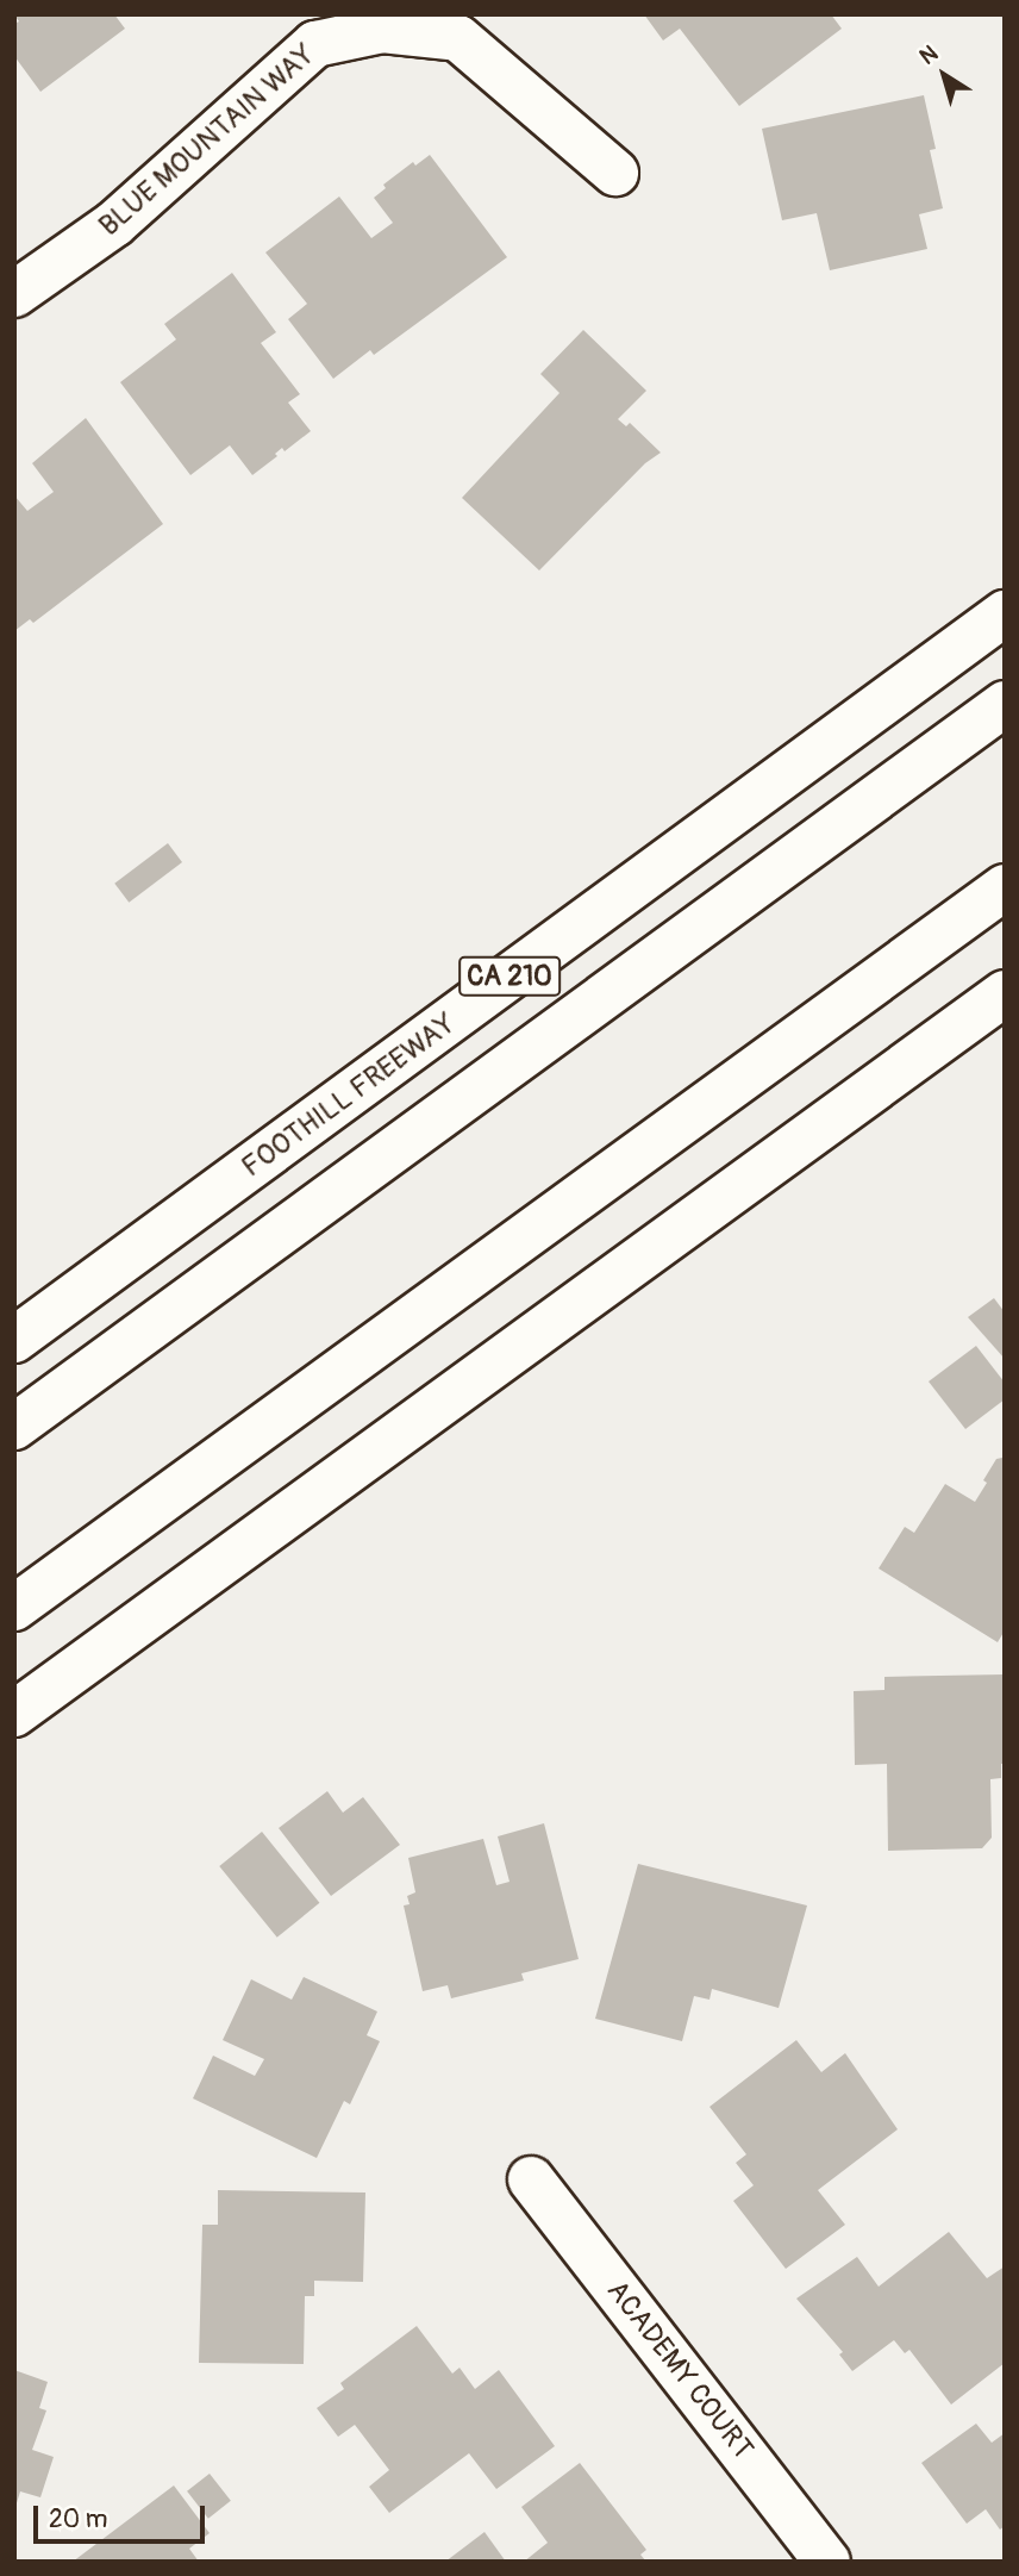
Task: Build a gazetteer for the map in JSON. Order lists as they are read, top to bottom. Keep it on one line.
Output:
{"streets":{"main road":["BLUE MOUNTAIN WAY","CA 210","FOOTHILL FREEWAY","ACADEMY COURT"]},"scale_bar":"20 m","north":"top left"}
